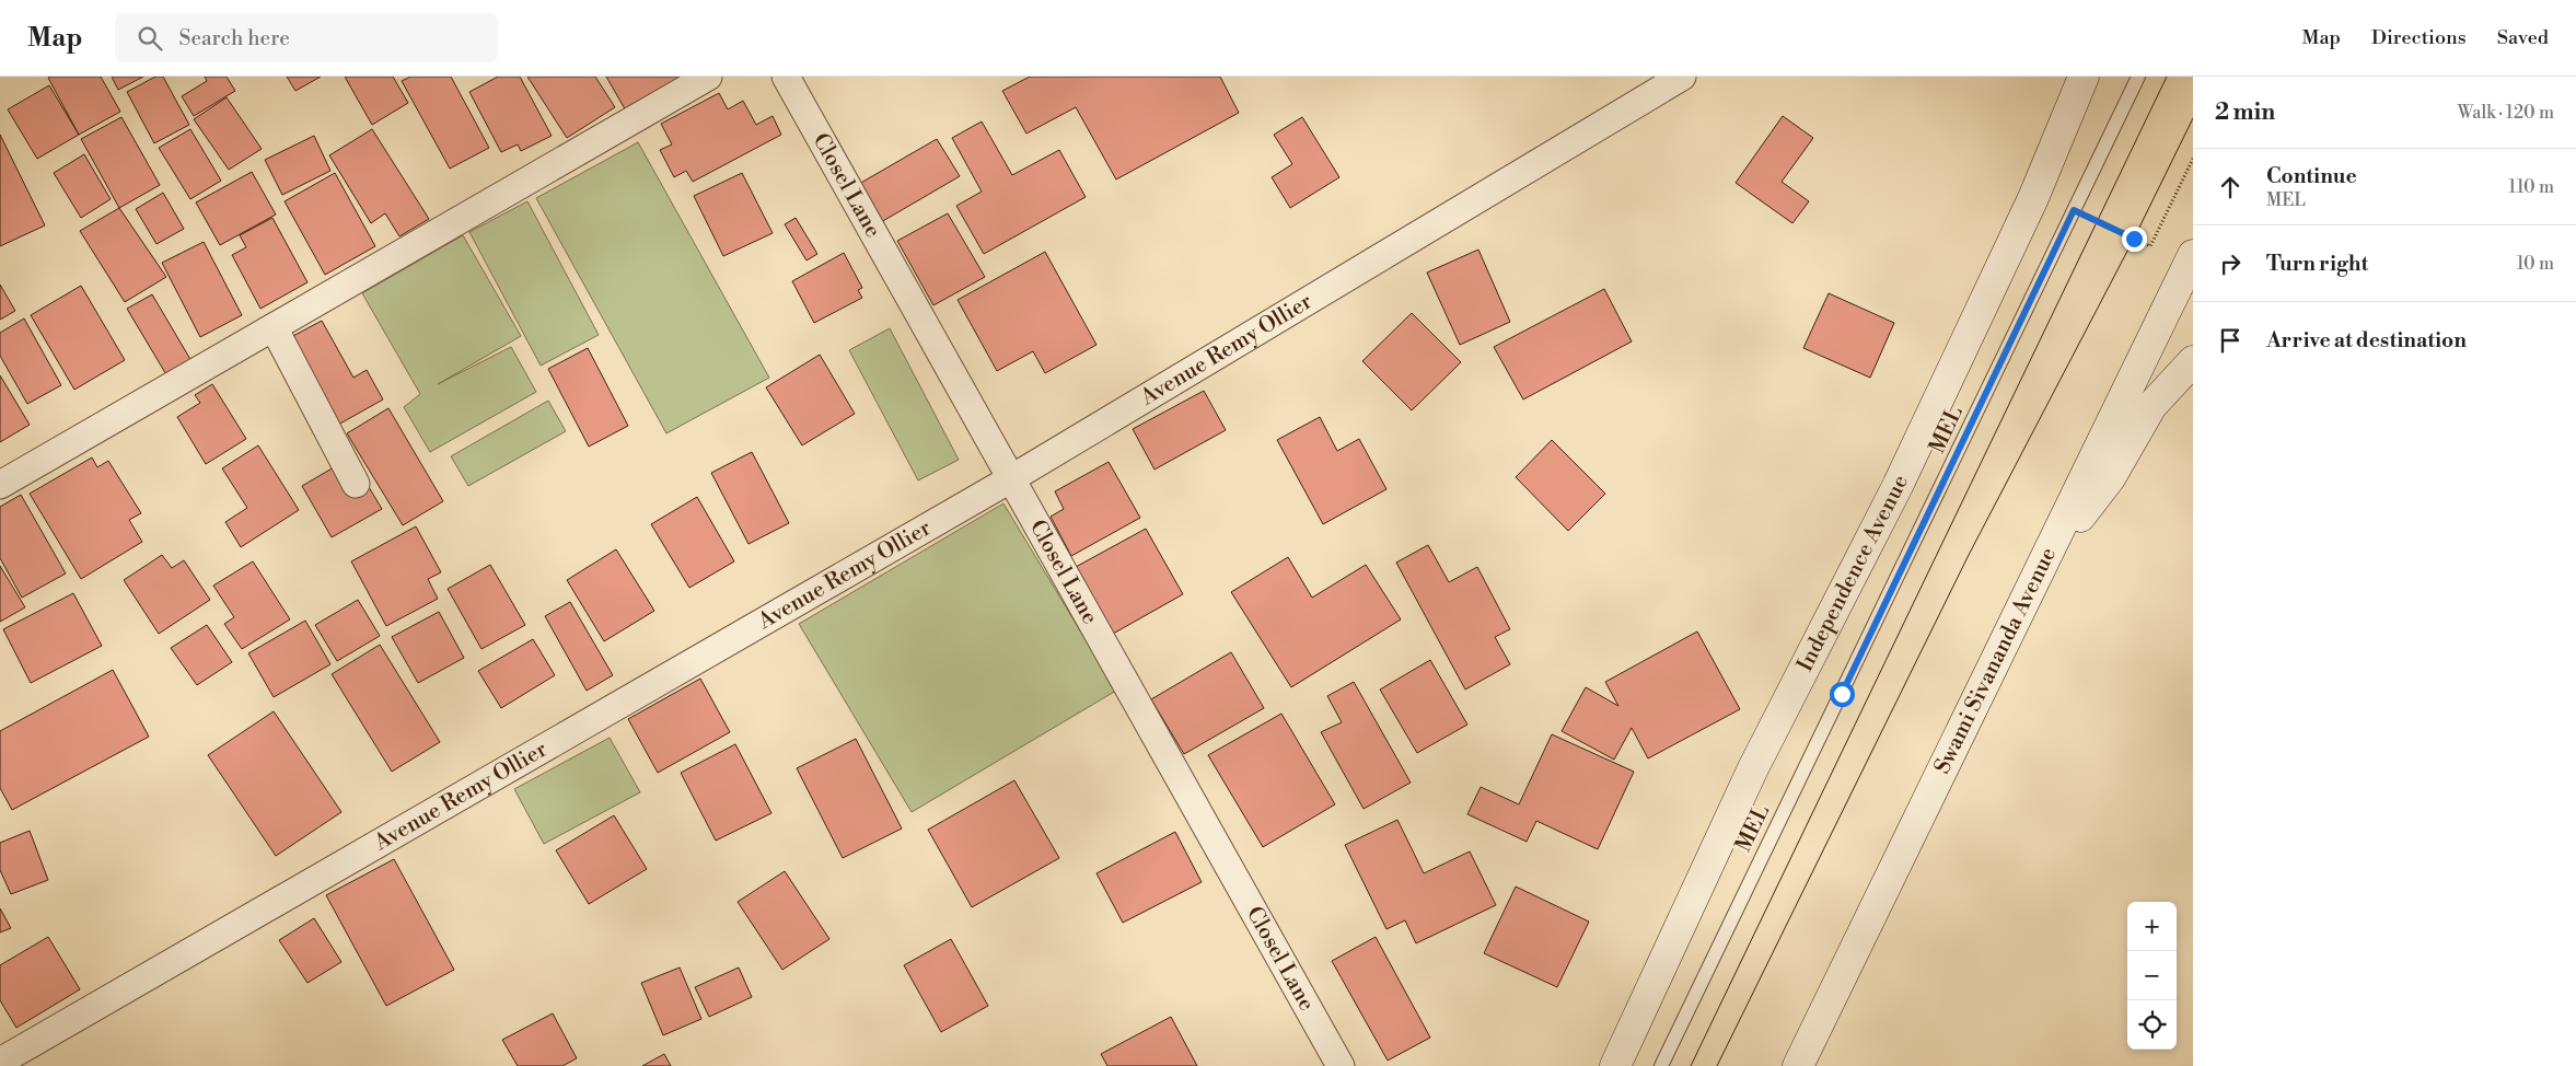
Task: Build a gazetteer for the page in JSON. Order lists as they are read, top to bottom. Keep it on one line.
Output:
{"streets":{"street":["Closel Lane","Avenue Remy Ollier","Independence Avenue","Swami Sivananda Avenue"],"lane":["MEL"]},"crossings":[["Closel Lane","Avenue Remy Ollier"]],"page":{"header":"Map","search":"Search here","nav":["Map","Directions","Saved"],"heading":["2 min","Walk · 120 m"],"list":[["Continue","MEL","110 m"],["Turn right","10 m"],"Arrive at destination"],"map_buttons":["+","−"]}}
